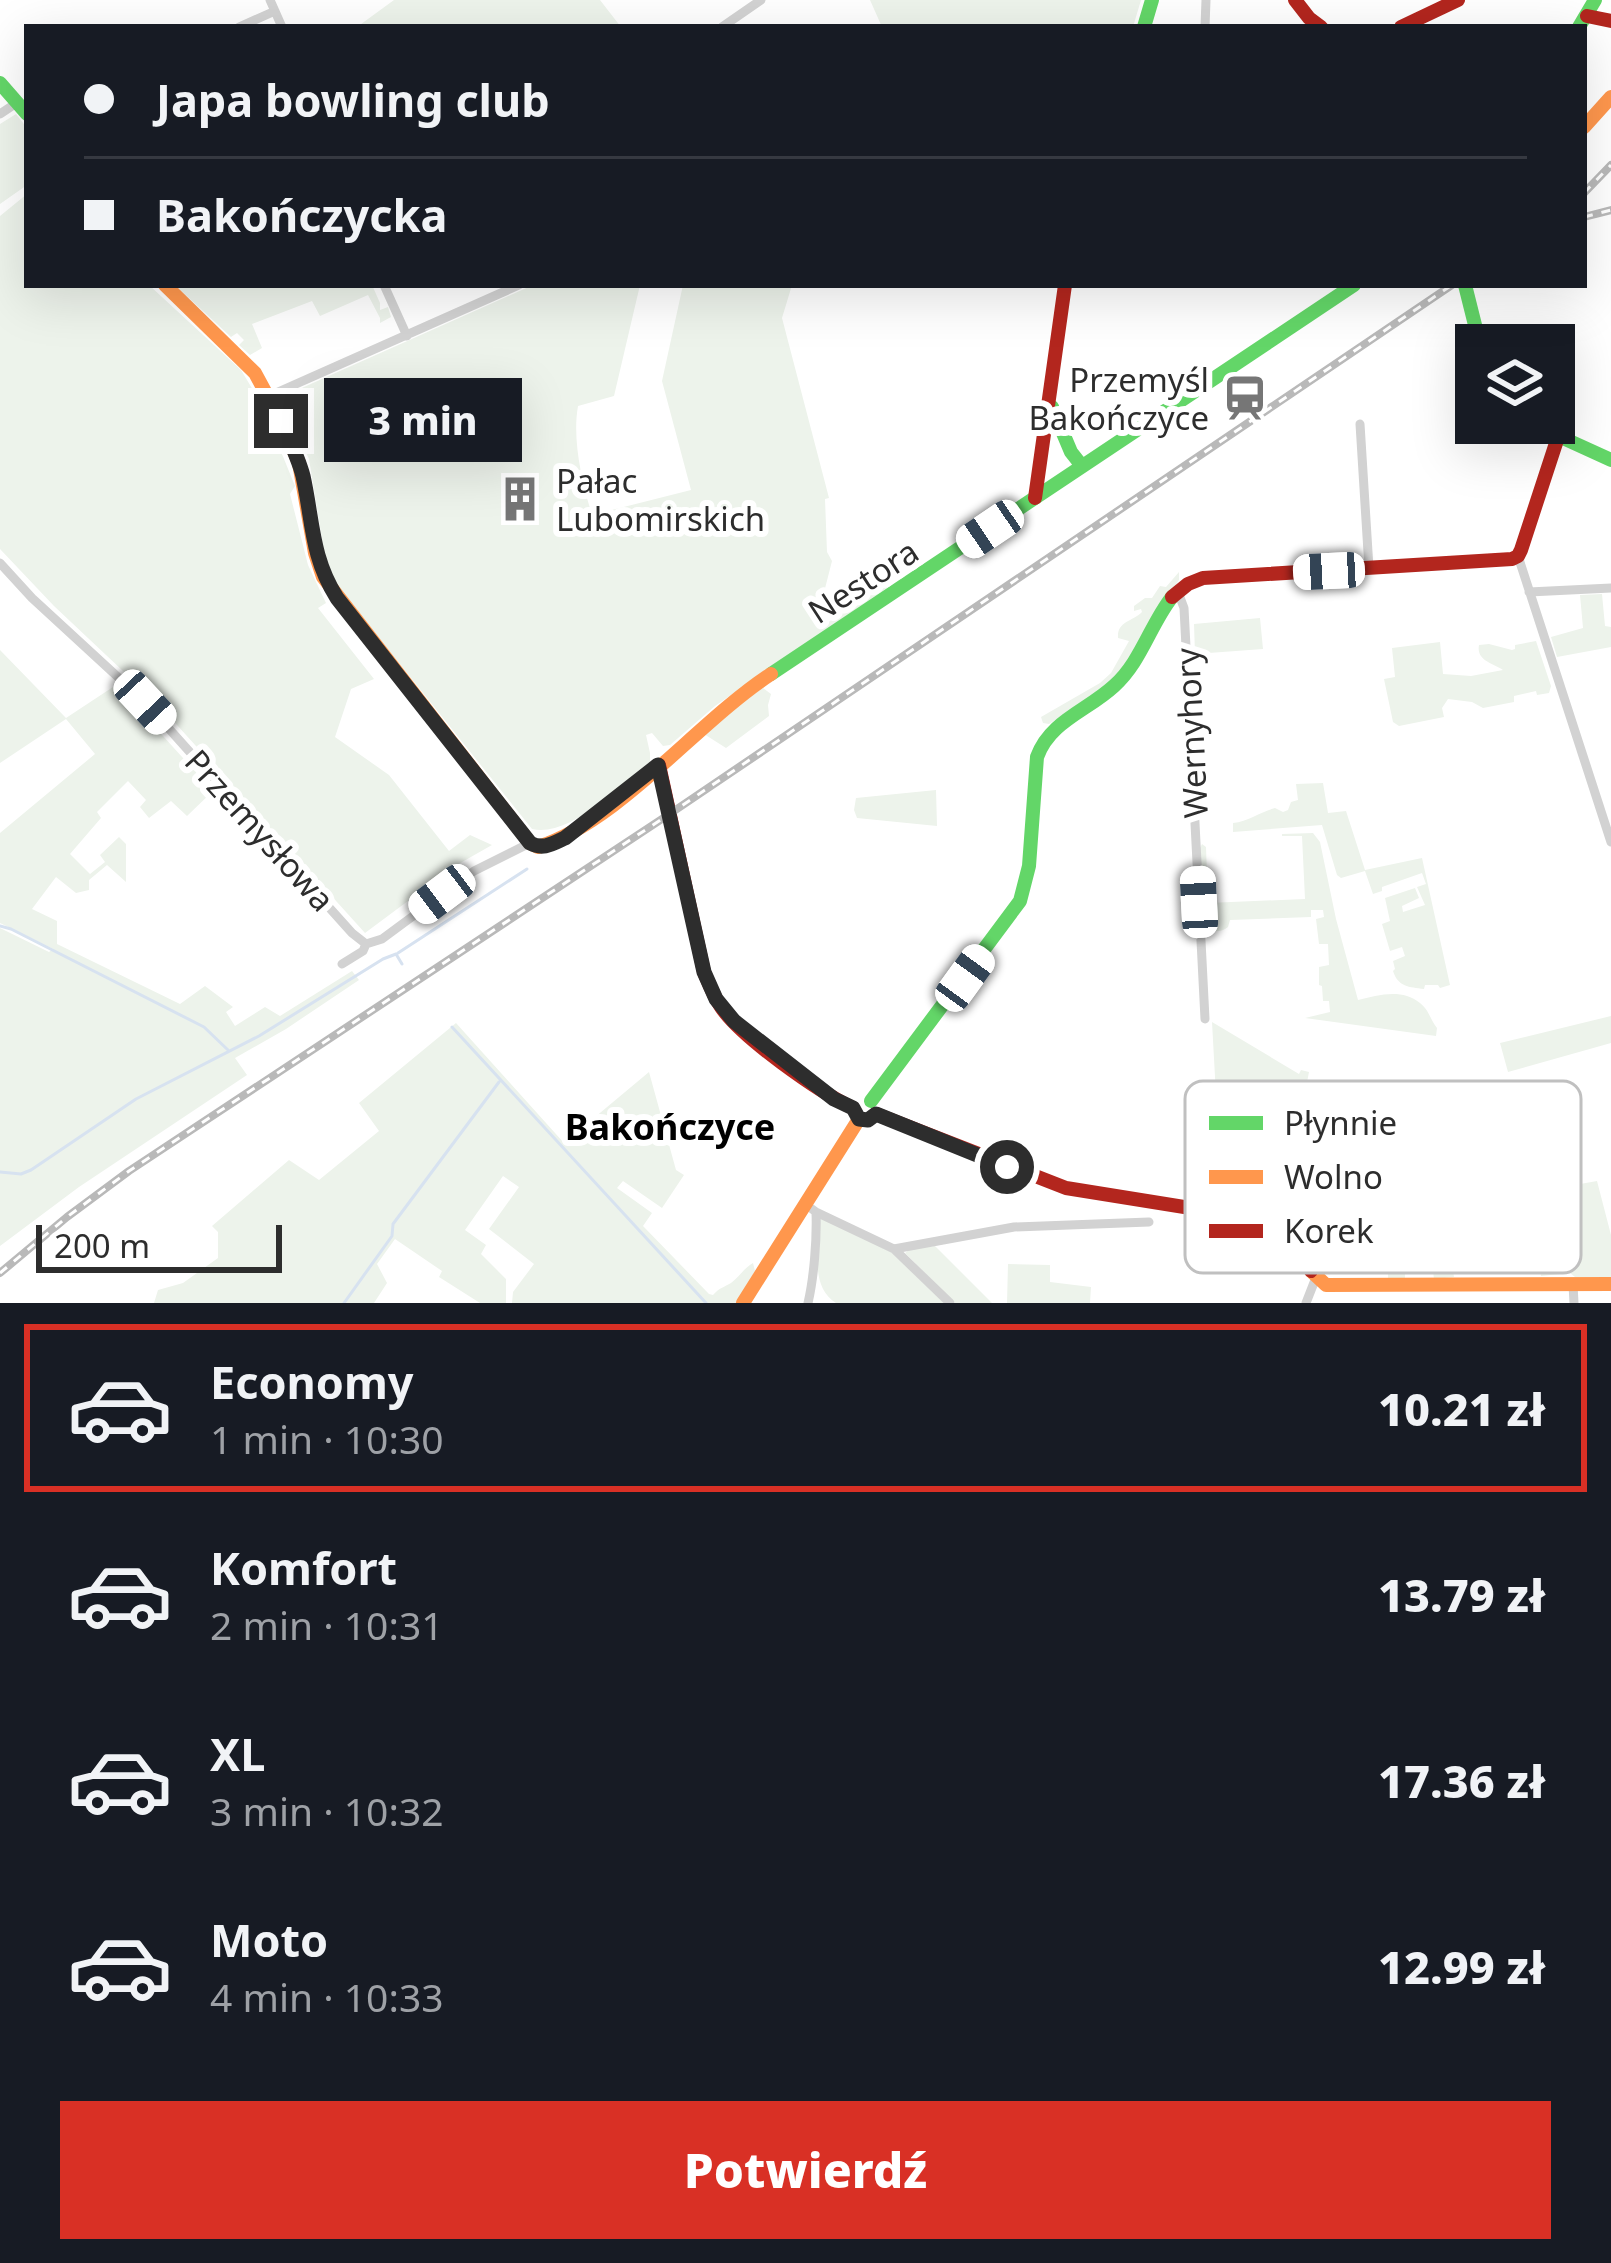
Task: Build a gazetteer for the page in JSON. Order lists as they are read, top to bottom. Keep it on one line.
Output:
{"streets":{"street":["Nestora","Wernyhory","Przemysłowa"]},"districts":["Bakończyce"],"places":{"station":["Przemyśl Bakończyce"],"building":["Pałac Lubomirskich"]},"legend":["Płynnie","Wolno","Korek"],"scale_bar":"200 m","page":{"banner":["Japa bowling club","Bakończycka"],"bubble":"3 min","scale":"200 m","list":[{"name":"Economy","note":"1 min · 10:30","value":"10.21 zł"},{"name":"Komfort","note":"2 min · 10:31","value":"13.79 zł"},{"name":"XL","note":"3 min · 10:32","value":"17.36 zł"},{"name":"Moto","note":"4 min · 10:33","value":"12.99 zł"}],"buttons":"Potwierdź"}}
